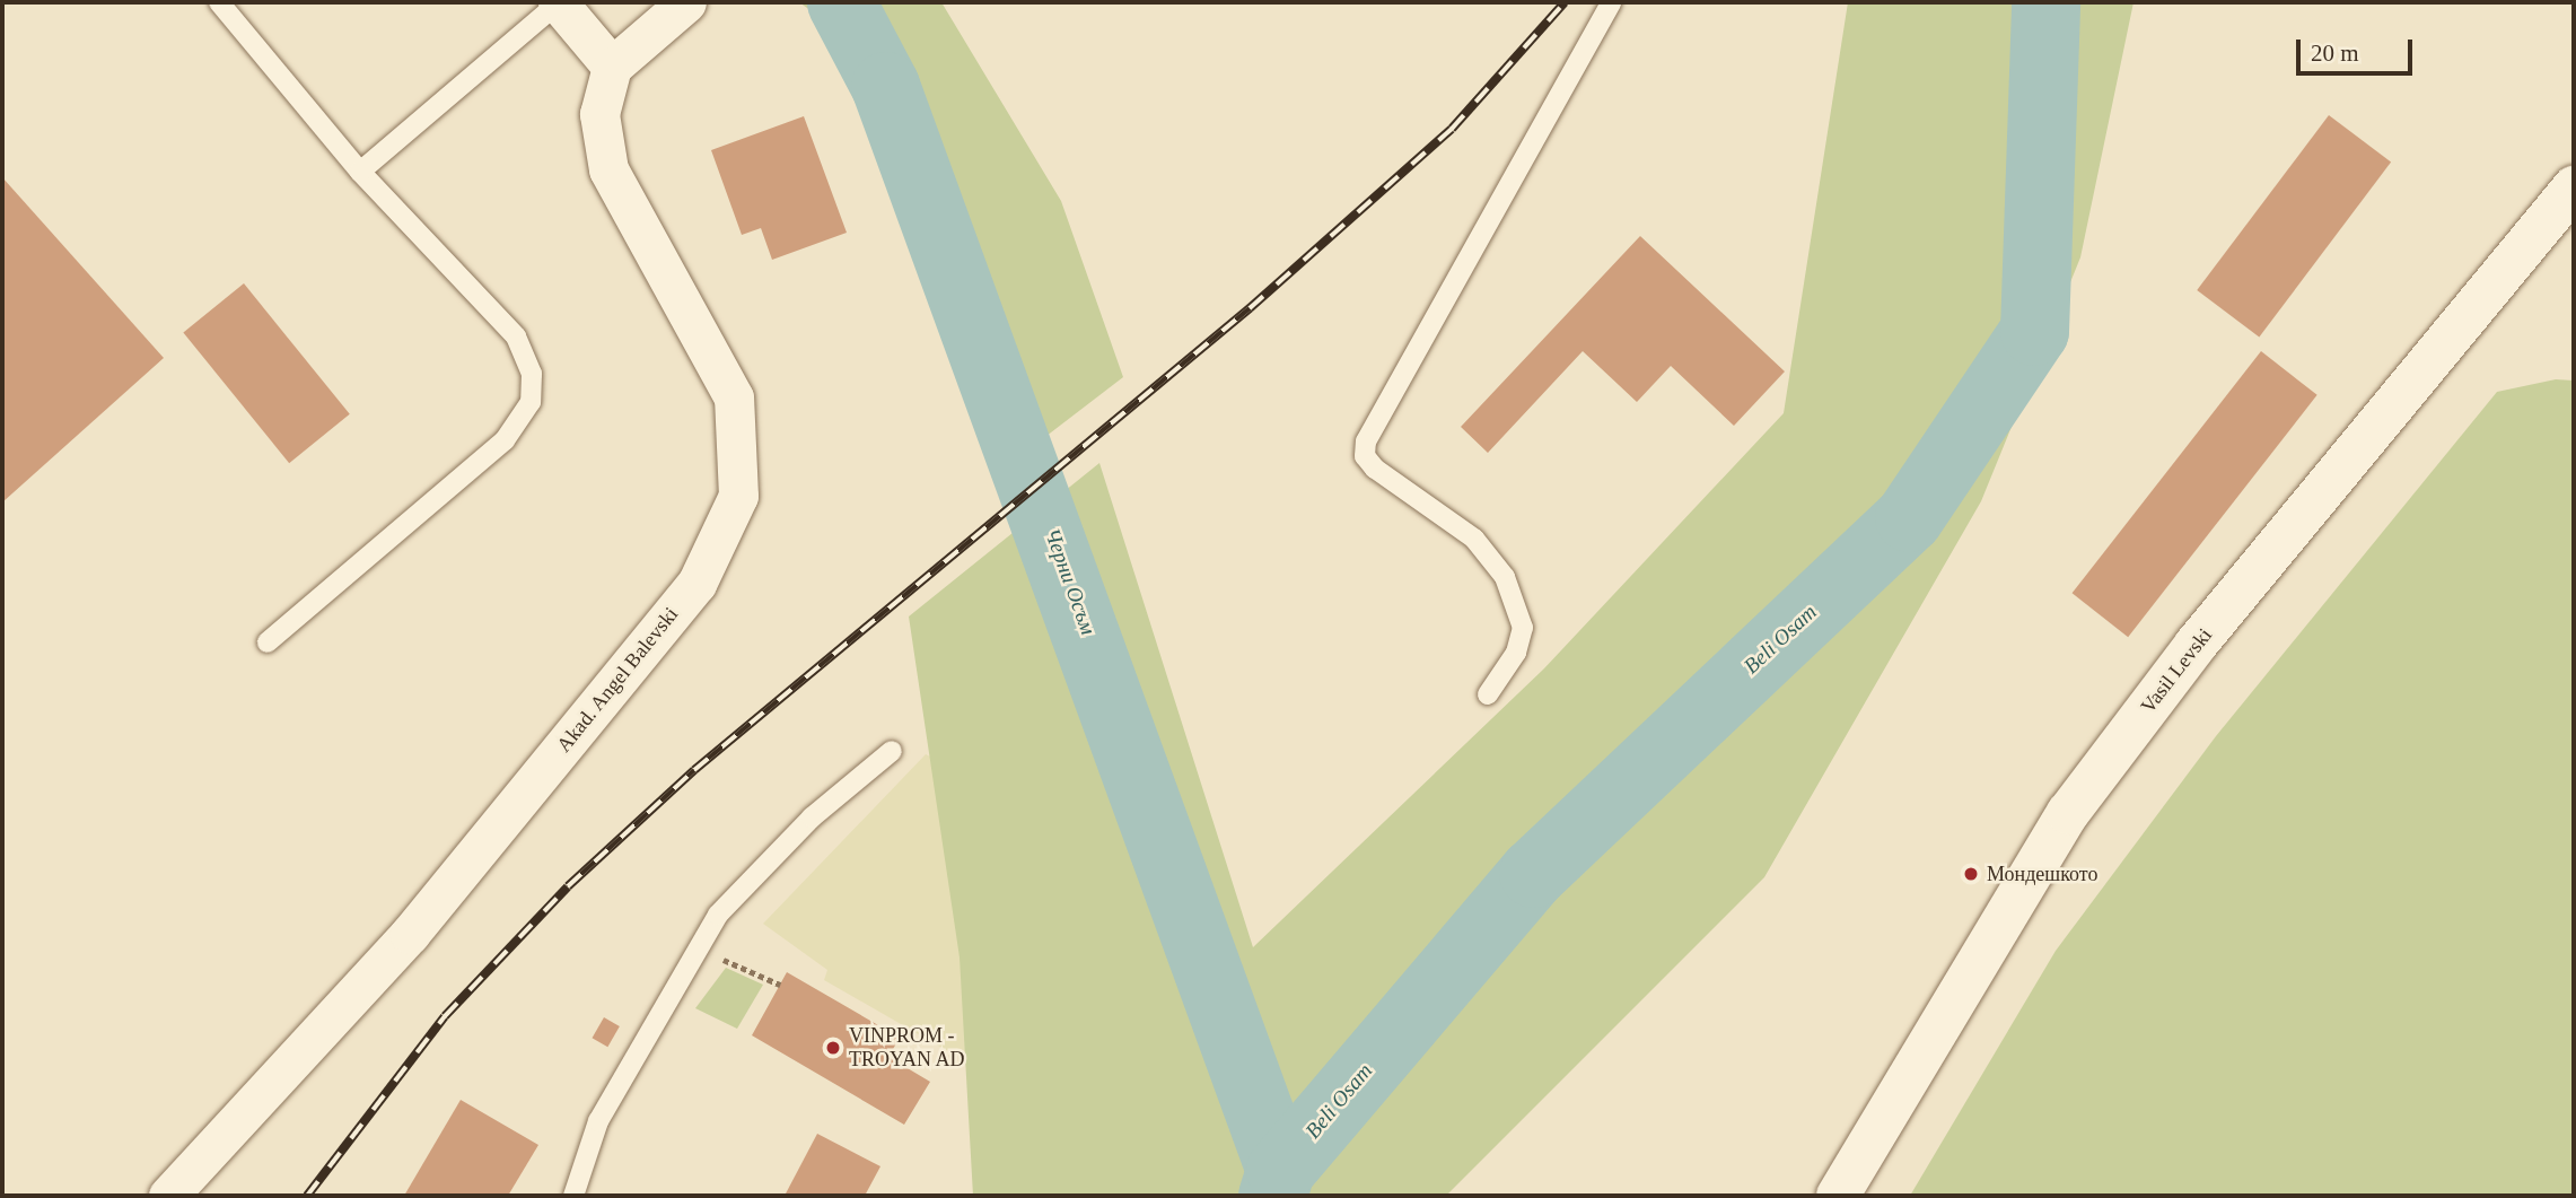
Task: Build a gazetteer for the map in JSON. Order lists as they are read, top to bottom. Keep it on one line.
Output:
{"streets":{"main road":["Vasil Levski"],"street":["Akad. Angel Balevski"]},"water":["Черни Осъм","Beli Osam"],"places":["Мондешкото","VINPROM - TROYAN AD"],"scale_bar":"20 m"}
